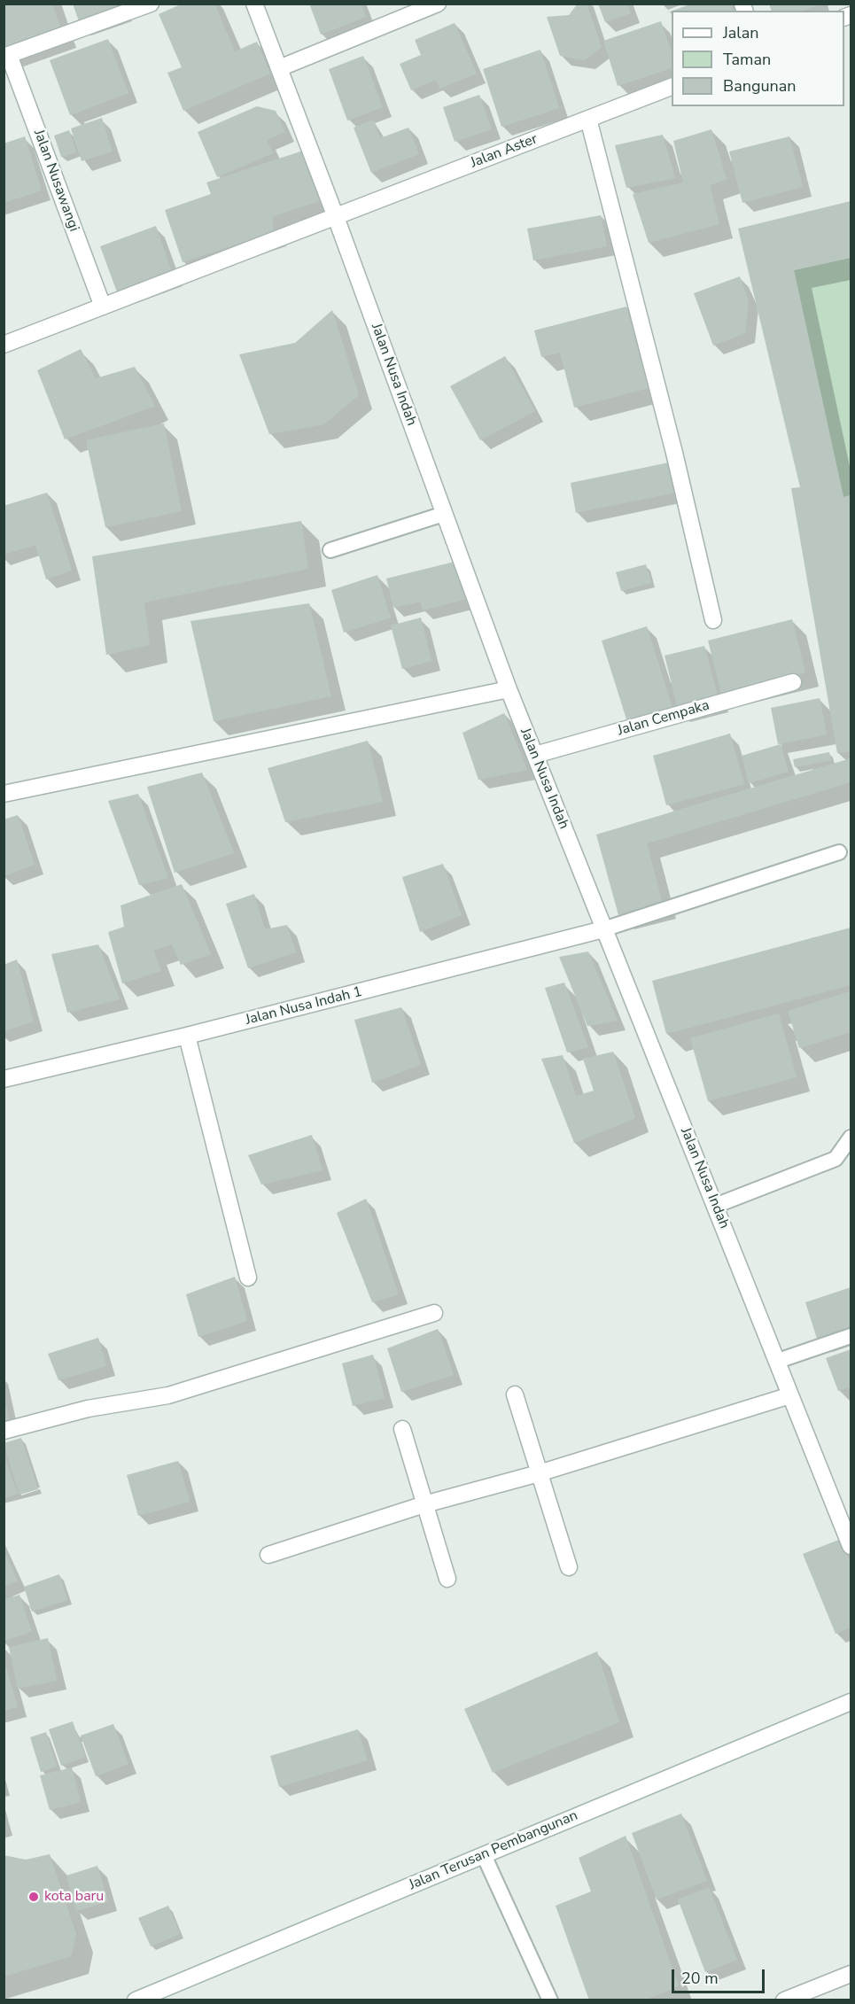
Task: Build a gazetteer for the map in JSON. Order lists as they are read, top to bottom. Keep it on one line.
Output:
{"streets":{"street":["Jalan Aster","Jalan Nusawangi","Jalan Nusa Indah","Jalan Cempaka","Jalan Nusa Indah 1","Jalan Terusan Pembangunan"]},"crossings":[["Jalan Aster","Jalan Nusawangi"],["Jalan Aster","Jalan Nusa Indah"],["Jalan Nusa Indah","Jalan Cempaka"],["Jalan Nusa Indah","Jalan Nusa Indah 1"]],"places":["kota baru"],"legend":["Jalan","Taman","Bangunan"],"scale_bar":"20 m"}
